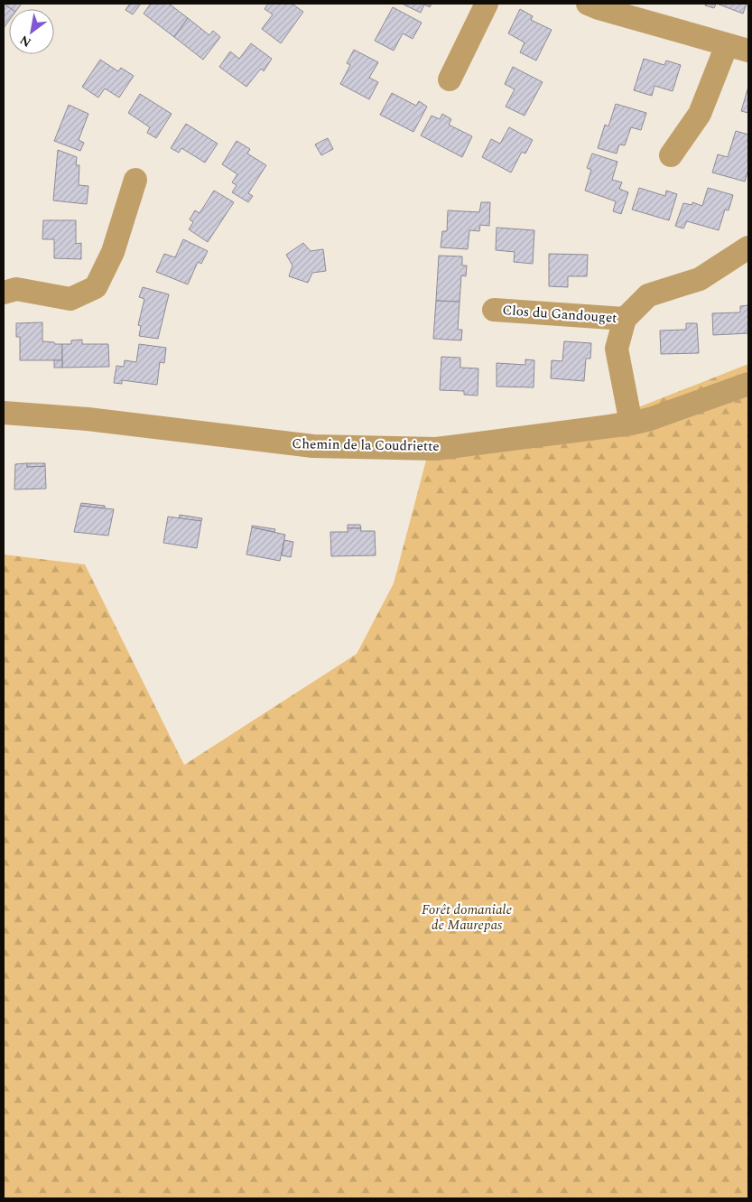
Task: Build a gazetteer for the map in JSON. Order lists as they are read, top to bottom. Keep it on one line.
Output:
{"streets":{"street":["Clos du Gandouget","Chemin de la Coudriette"]},"parks":["Forêt domaniale de Maurepas"],"north":"bottom left"}
